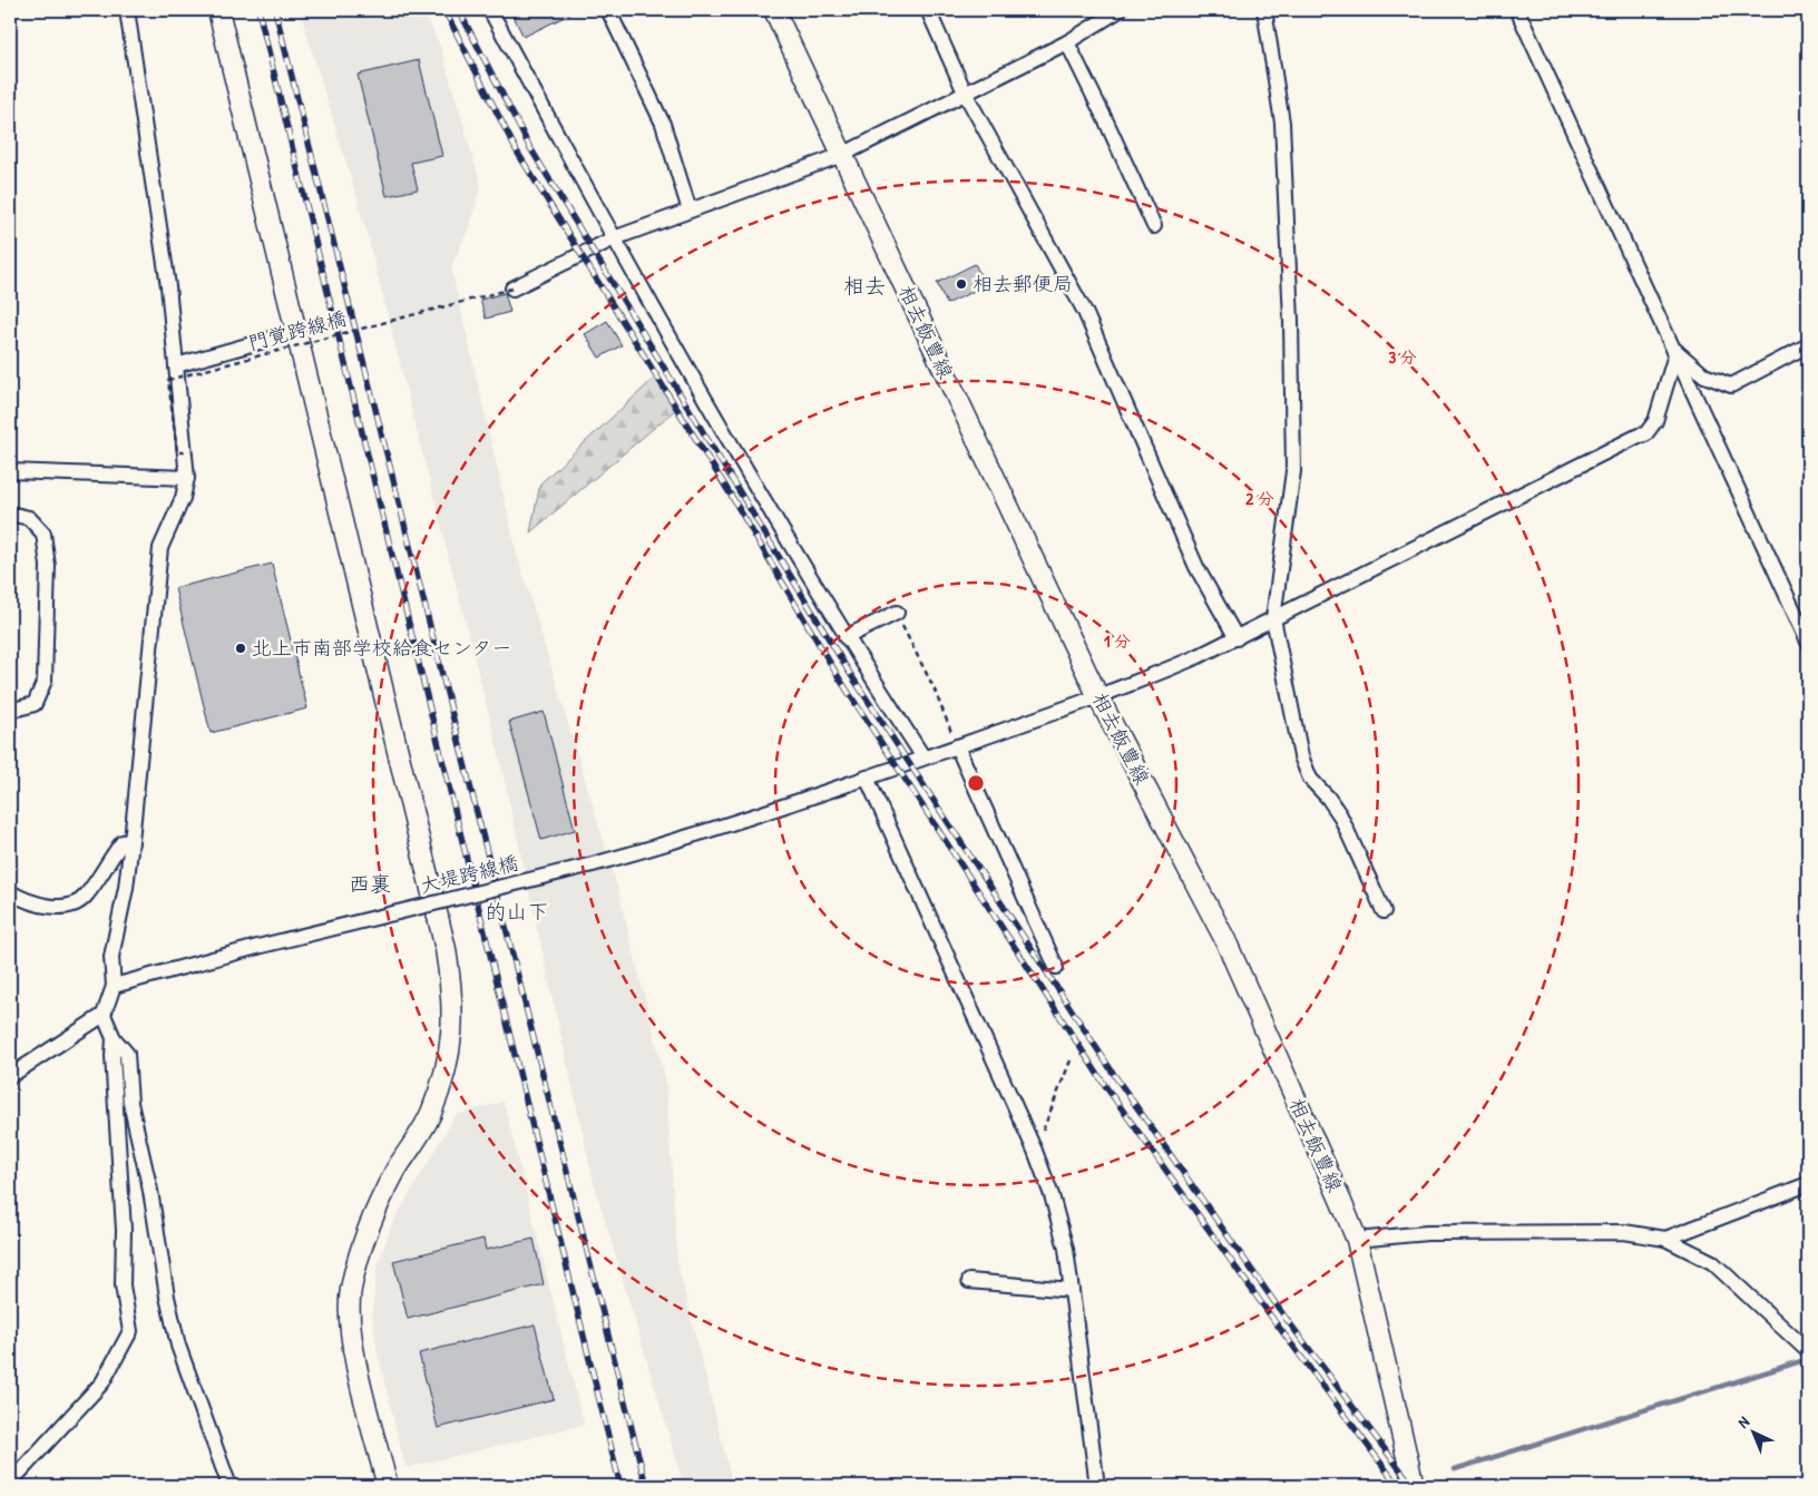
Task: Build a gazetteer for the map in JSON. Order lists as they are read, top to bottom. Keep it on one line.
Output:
{"streets":{"main road":["相去飯豊線"],"street":["大堤跨線橋"],"path":["門覚跨線橋"]},"crossings":[["相去飯豊線","大堤跨線橋"]],"districts":["相去","西裏","的山下"],"places":["相去郵便局","北上市南部学校給食センター"],"north":"top left","rings":["3 分","2 分","1 分"]}
